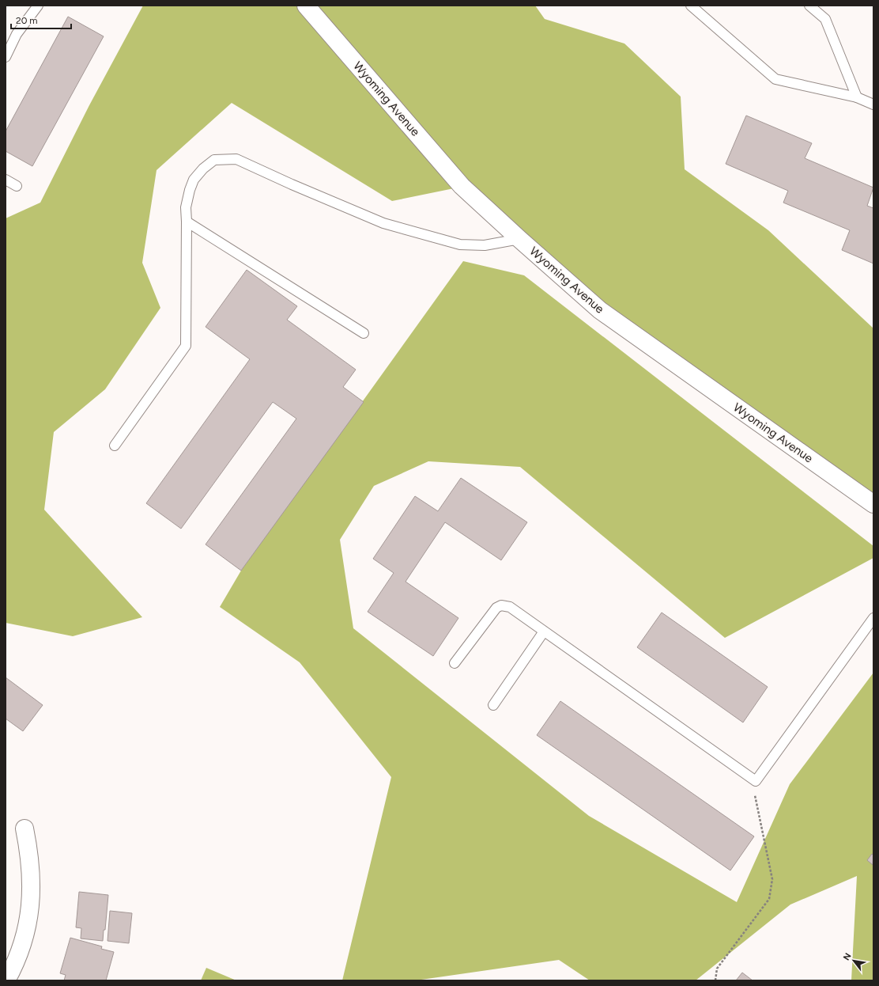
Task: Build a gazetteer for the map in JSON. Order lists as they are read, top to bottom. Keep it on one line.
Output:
{"streets":{"street":["Wyoming Avenue"]},"scale_bar":"20 m","north":"top left"}
